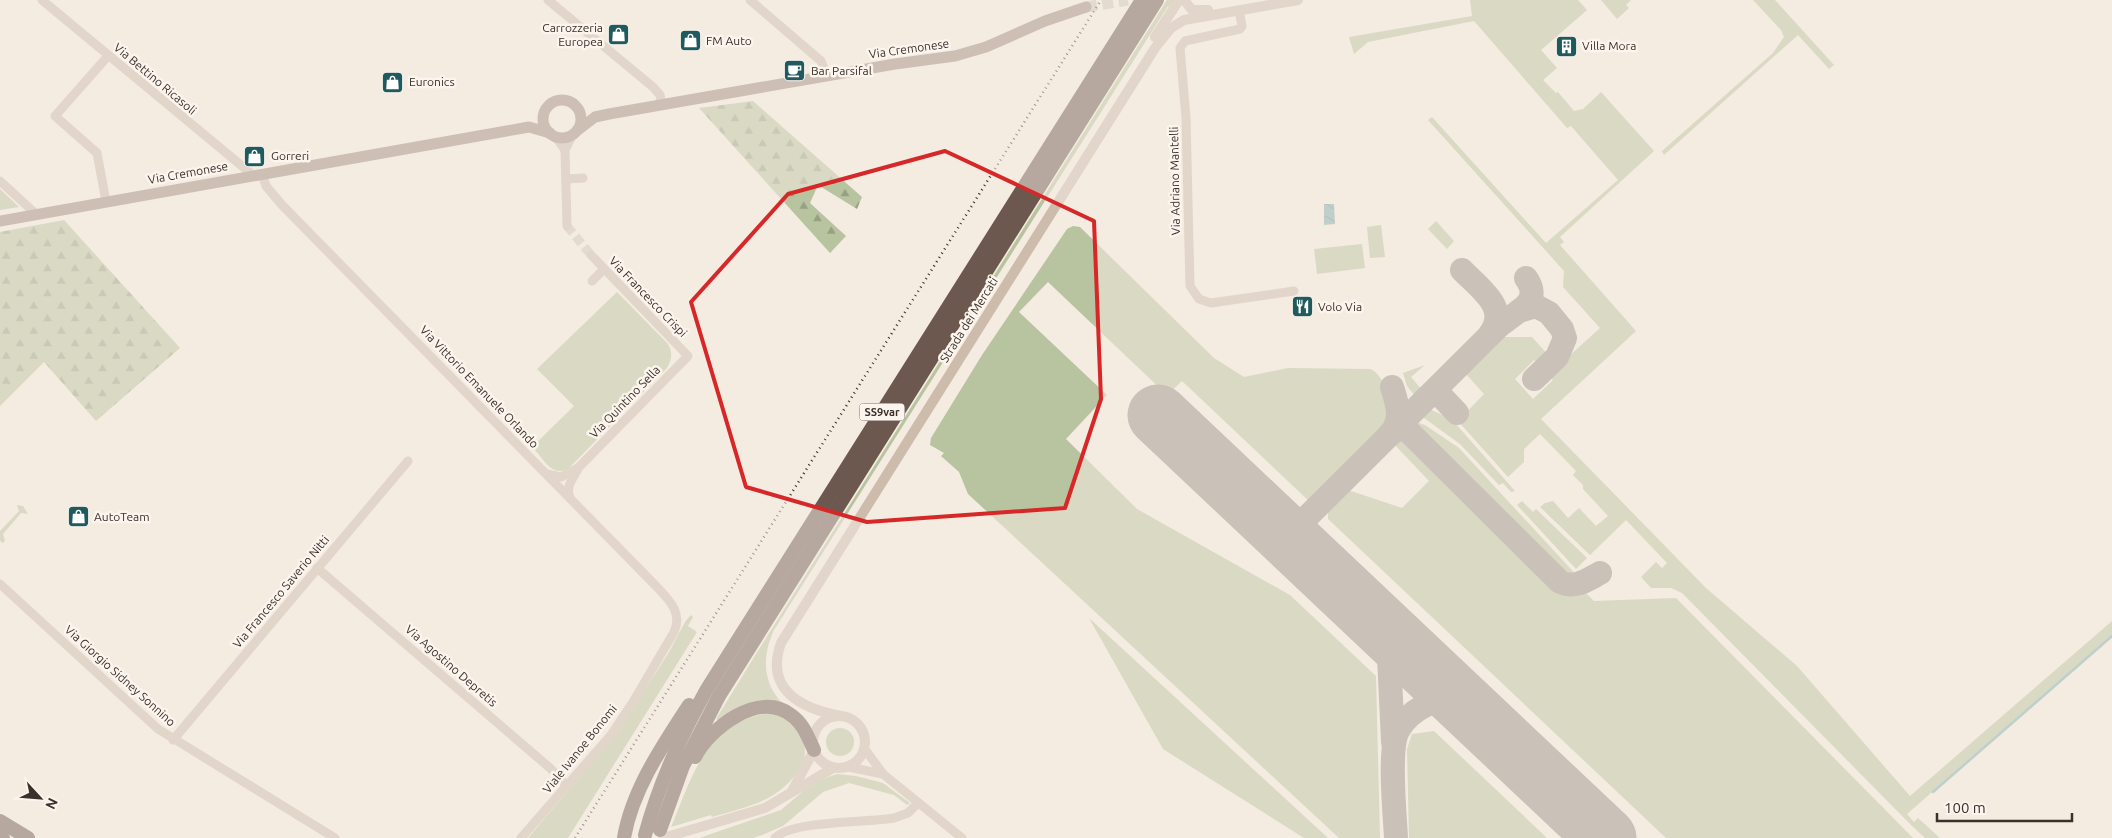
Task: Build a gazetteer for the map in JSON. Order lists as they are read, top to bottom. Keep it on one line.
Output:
{"streets":{"highway":["SS9var"],"main road":["Via Cremonese"],"street":["Via Bettino Ricasoli","Via Adriano Mantelli","Via Francesco Crispi","Strada dei Mercati","Via Vittorio Emanuele Orlando","Via Quintino Sella","Via Francesco Saverio Nitti","Via Agostino Depretis","Via Giorgio Sidney Sonnino","Viale Ivanoe Bonomi"]},"crossings":[["Via Cremonese","Via Bettino Ricasoli"],["Via Cremonese","Via Vittorio Emanuele Orlando"],["Via Bettino Ricasoli","Via Vittorio Emanuele Orlando"],["Via Adriano Mantelli","Strada dei Mercati"],["Via Francesco Crispi","Via Quintino Sella"],["Via Vittorio Emanuele Orlando","Via Quintino Sella"],["Via Vittorio Emanuele Orlando","Viale Ivanoe Bonomi"],["Via Francesco Saverio Nitti","Via Agostino Depretis"],["Via Francesco Saverio Nitti","Via Giorgio Sidney Sonnino"],["Via Agostino Depretis","Viale Ivanoe Bonomi"]],"places":{"shop":["Carrozzeria Europea","FM Auto","Euronics","Gorreri","AutoTeam"],"building":["Villa Mora"],"cafe":["Bar Parsifal"],"restaurant":["Volo Via"]},"scale_bar":"100 m","north":"bottom right"}
